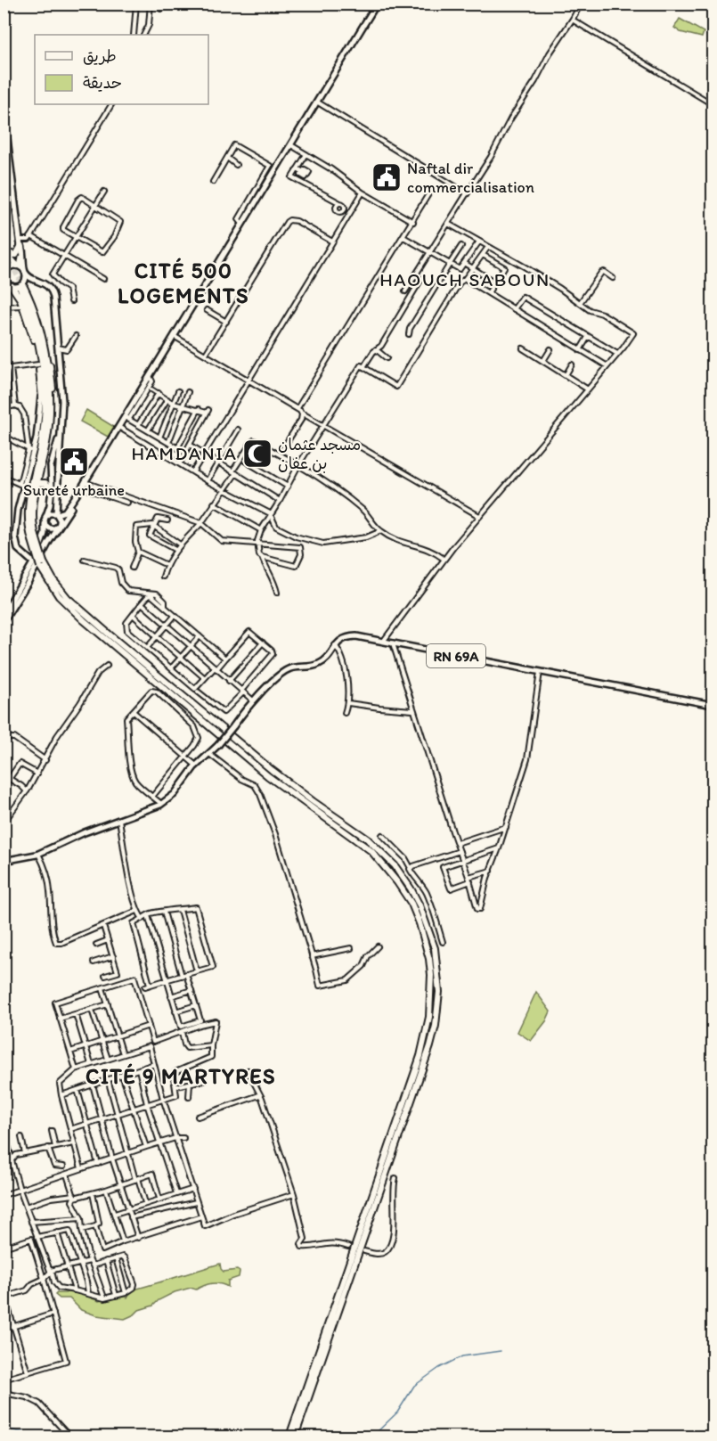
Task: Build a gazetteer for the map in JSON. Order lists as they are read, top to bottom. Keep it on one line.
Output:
{"streets":{"main road":["RN 69A"]},"districts":["CITÉ 500 LOGEMENTS","HAOUCH SABOUN","HAMDANIA","CITÉ 9 MARTYRES"],"places":{"public building":["Naftal dir commercialisation","Sureté urbaine"],"mosque":["مسجد عثمان بن عفان"]},"legend":["طريق","حديقة"]}
